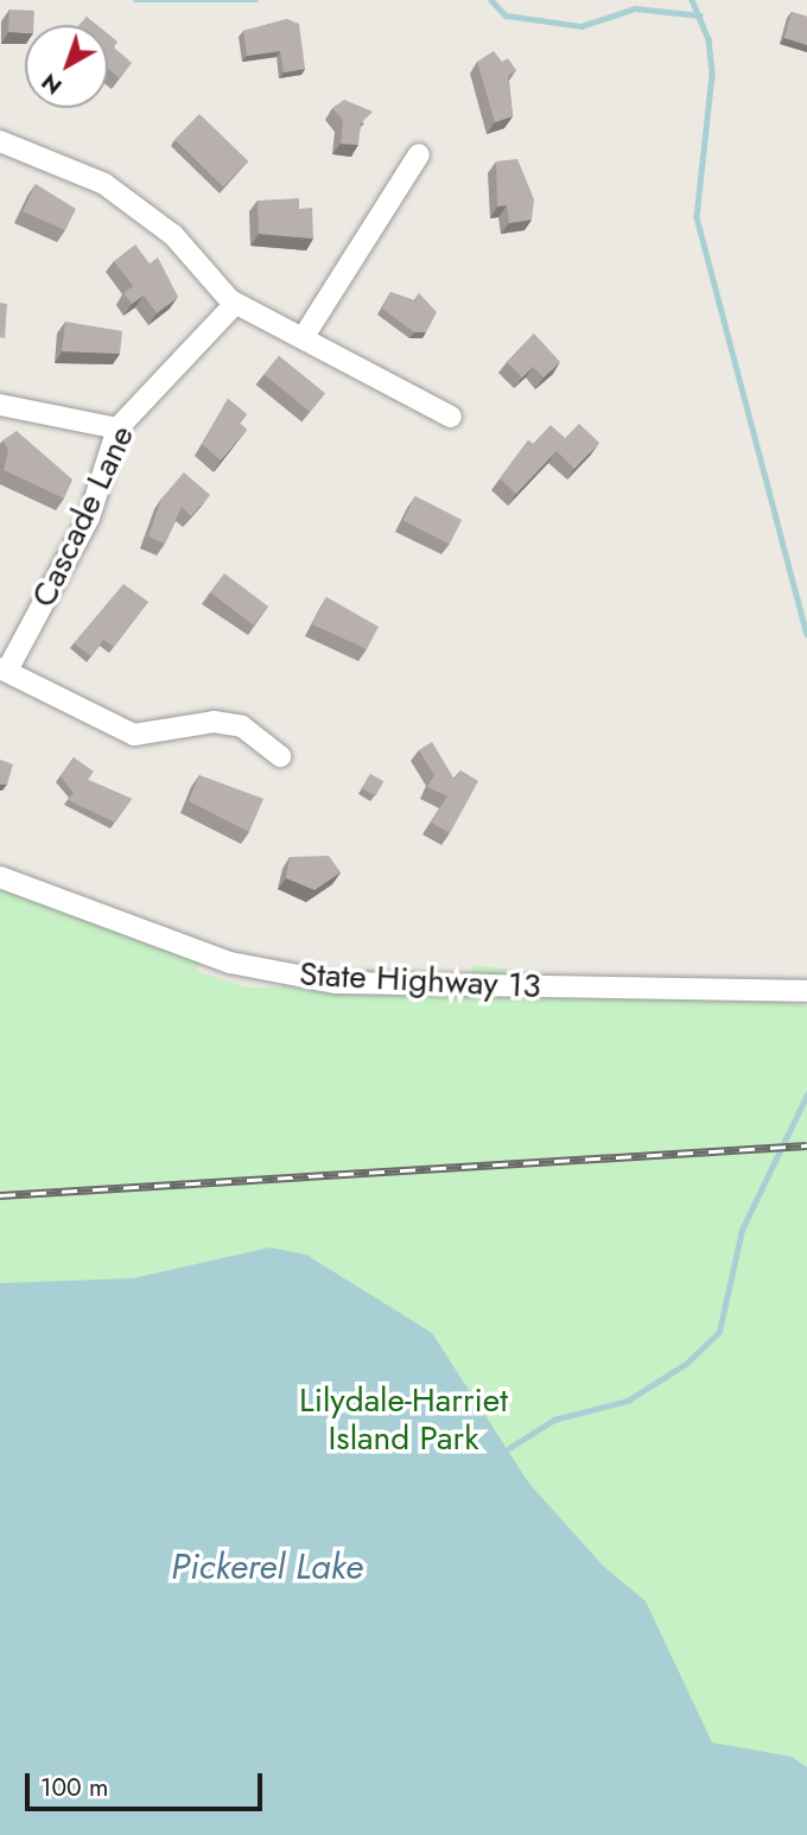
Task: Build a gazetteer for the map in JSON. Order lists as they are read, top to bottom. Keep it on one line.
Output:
{"streets":{"street":["Cascade Lane","State Highway 13"]},"water":["Pickerel Lake"],"parks":["Lilydale-Harriet Island Park"],"scale_bar":"100 m","north":"bottom left"}
